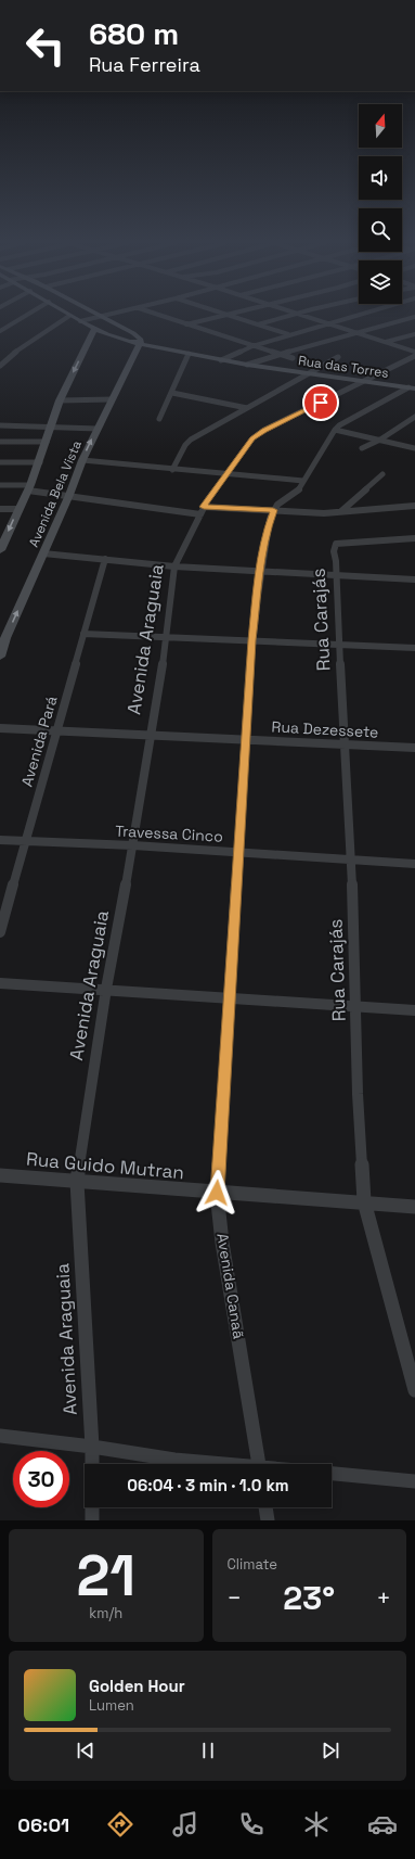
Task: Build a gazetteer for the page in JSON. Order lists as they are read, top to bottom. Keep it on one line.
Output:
{"streets":{"street":["Rua das Torres","Avenida Bela Vista","Rua Carajás","Avenida Araguaia","Rua Dezessete","Avenida Pará","Travessa Cinco","Rua Guido Mutran","Avenida Canaã"]},"crossings":[["Rua das Torres","Avenida Bela Vista"],["Rua das Torres","Avenida Araguaia"],["Rua Carajás","Rua Dezessete"],["Rua Carajás","Travessa Cinco"],["Rua Carajás","Rua Guido Mutran"],["Avenida Araguaia","Rua Dezessete"],["Avenida Araguaia","Travessa Cinco"],["Avenida Araguaia","Rua Guido Mutran"],["Rua Dezessete","Avenida Pará"],["Rua Dezessete","Avenida Canaã"],["Avenida Pará","Travessa Cinco"],["Travessa Cinco","Avenida Canaã"],["Rua Guido Mutran","Avenida Canaã"]],"north":"top","page":{"turn":["680 m","Rua Ferreira"],"limit":"30","trip":"06:04 · 3 min · 1.0 km","tile":[["21","km/h"],"Climate"],"heat":["−","23°","+"],"song":["Golden Hour","Lumen"],"tabs":"06:01"}}
